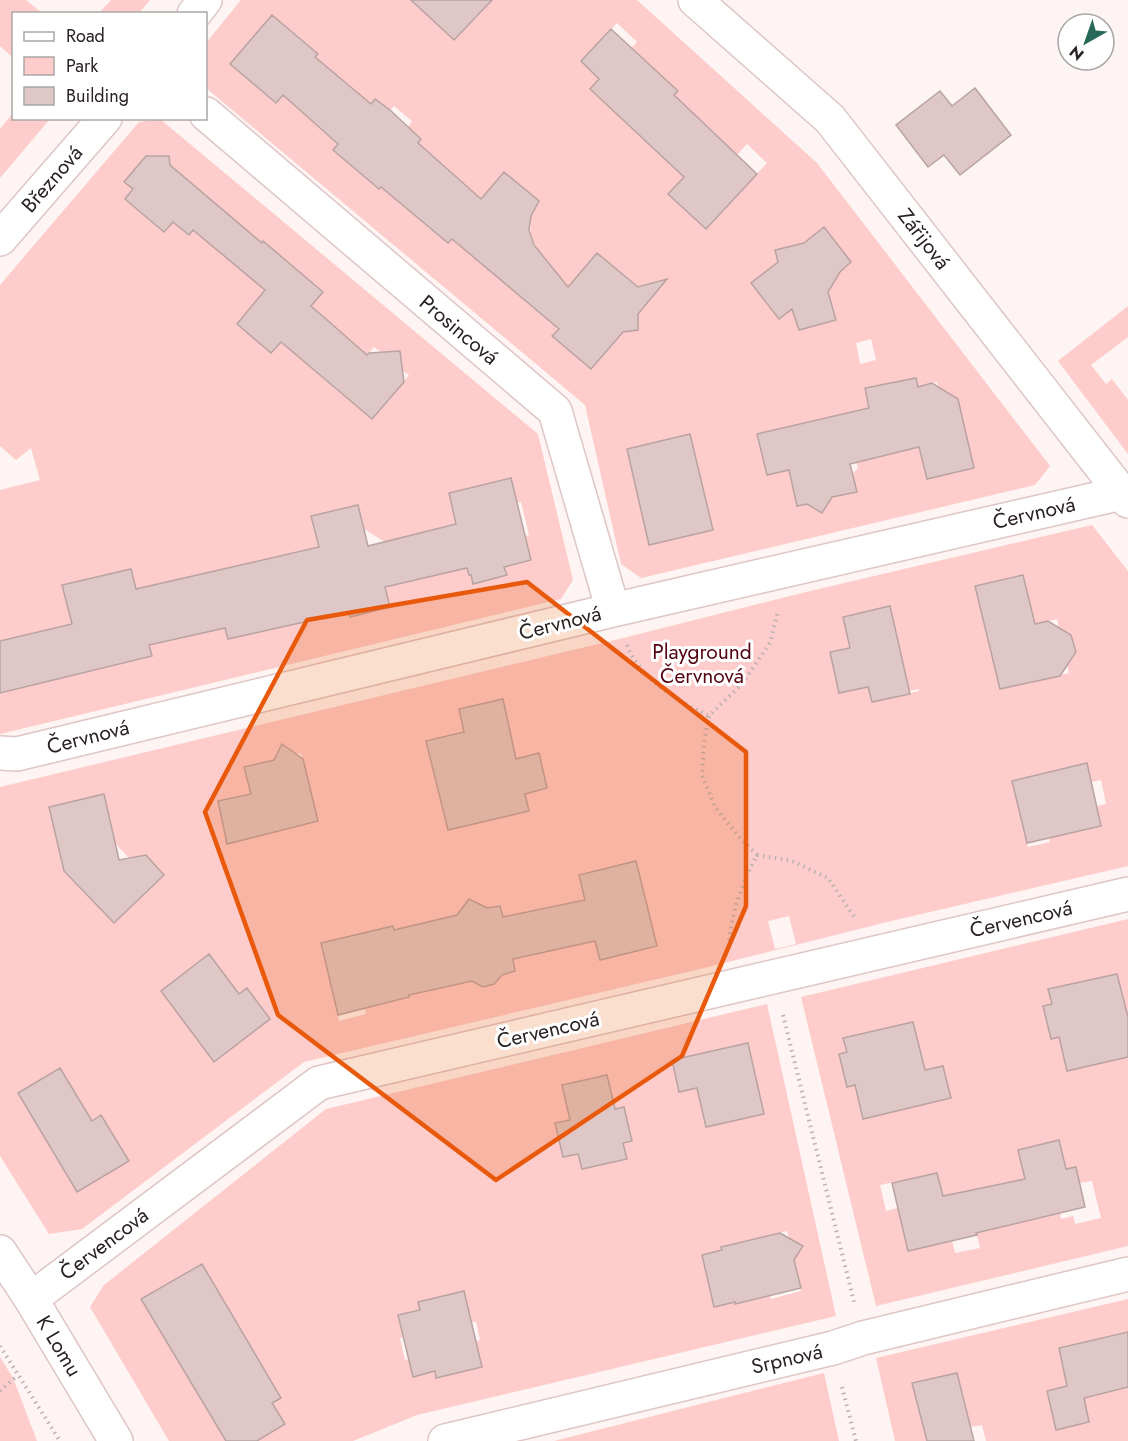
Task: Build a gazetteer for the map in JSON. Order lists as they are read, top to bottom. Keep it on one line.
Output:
{"streets":{"street":["Březnová","Zářijová","Prosincová","Červnová","Červencová","K Lomu","Srpnová"]},"crossings":[["Zářijová","Červnová"],["Prosincová","Červnová"],["Červencová","K Lomu"]],"parks":["Playground Červnová"],"legend":["Road","Park","Building"],"north":"bottom left"}
